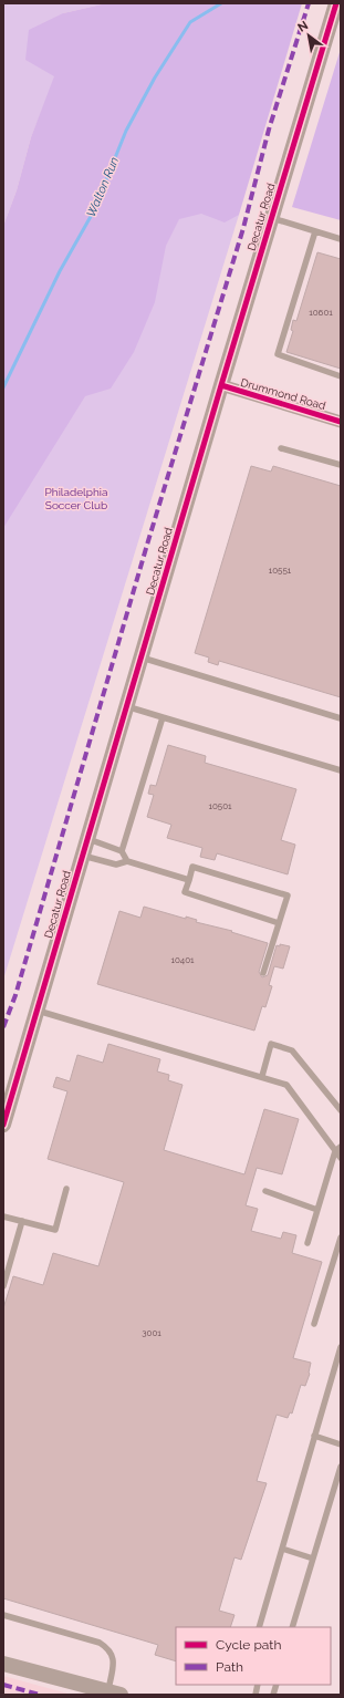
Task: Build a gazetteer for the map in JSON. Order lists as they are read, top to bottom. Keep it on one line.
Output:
{"streets":{"street":["Decatur Road","Drummond Road"]},"crossings":[["Decatur Road","Drummond Road"]],"water":["Walton Run"],"parks":["Philadelphia Soccer Club"],"house_numbers":["10601","10551","10501","10401","3001"],"legend":["Cycle path","Path"],"north":"top left"}
